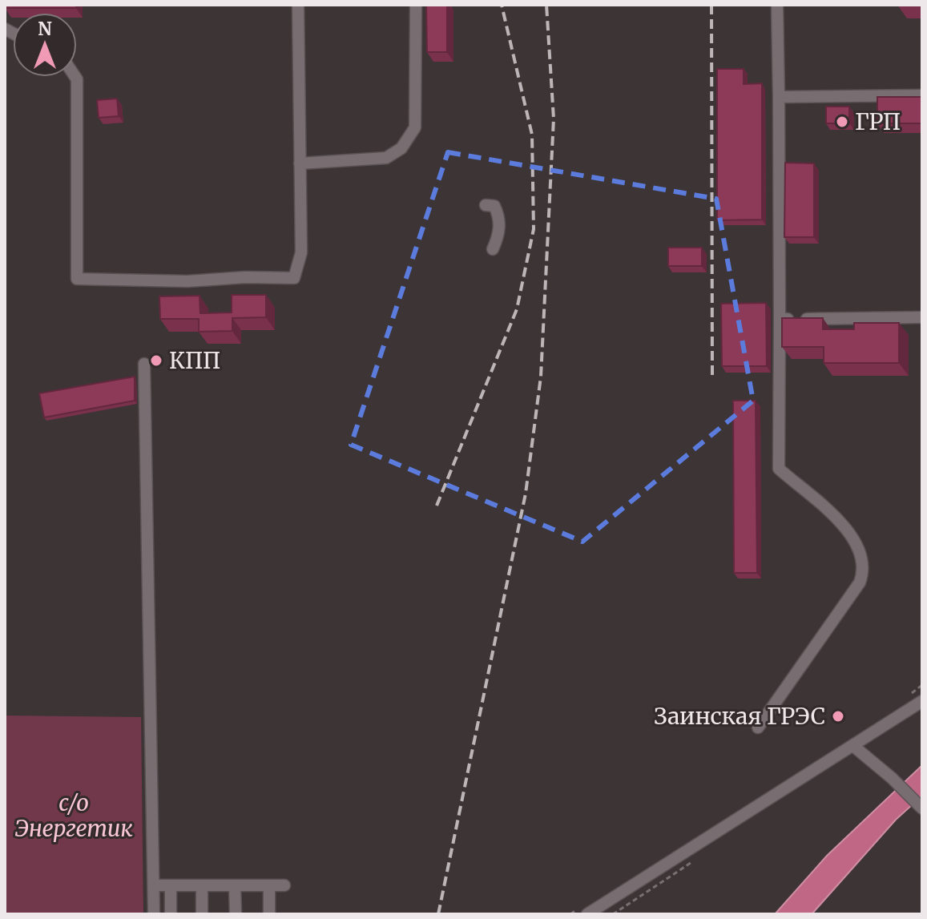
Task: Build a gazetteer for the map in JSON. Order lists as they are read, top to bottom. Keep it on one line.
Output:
{"parks":["с/о Энергетик"],"places":["ГРП","КПП","Заинская ГРЭС"],"north":"top"}
